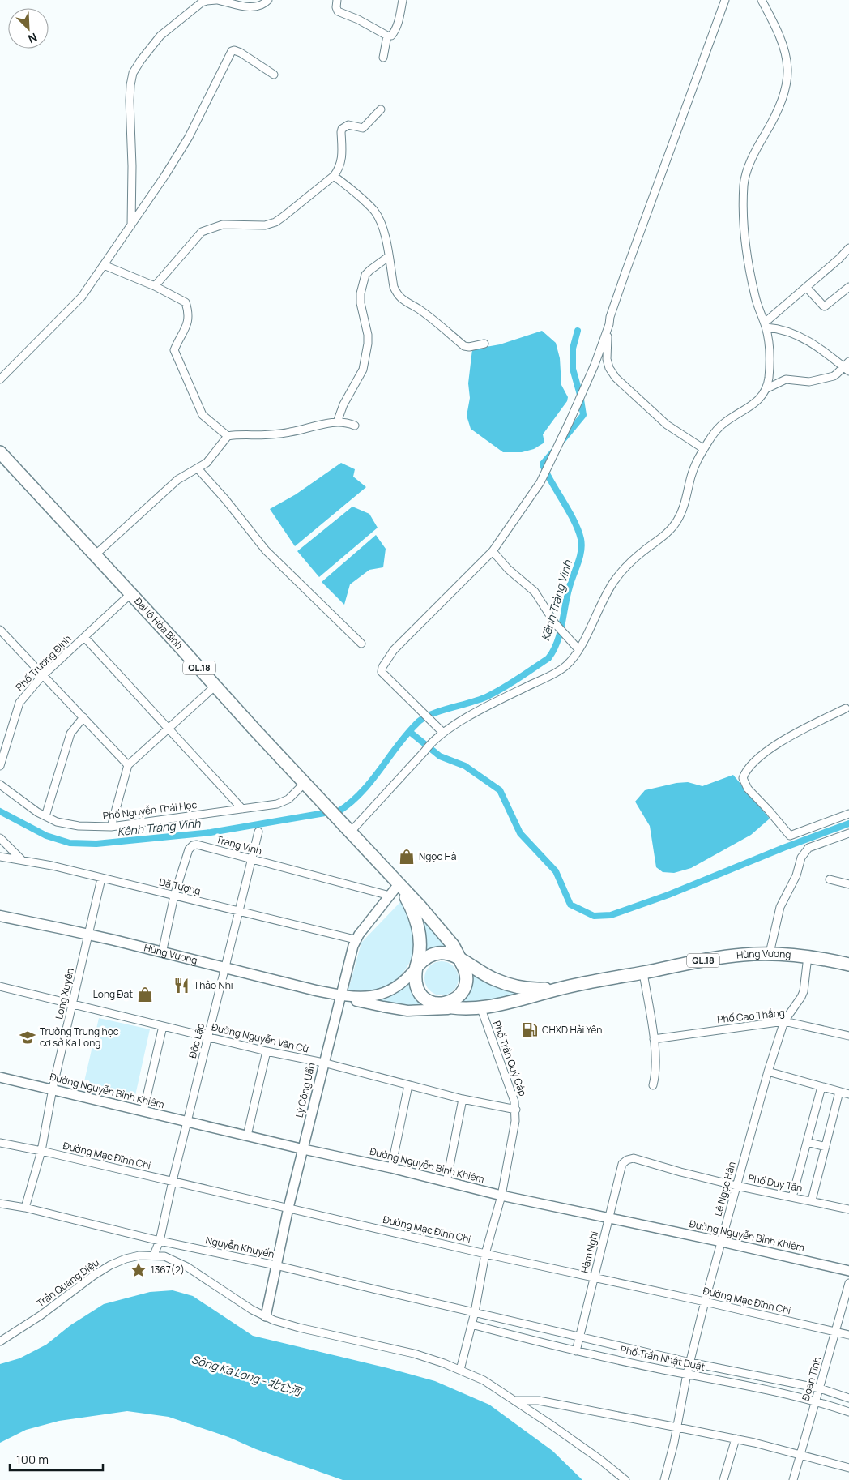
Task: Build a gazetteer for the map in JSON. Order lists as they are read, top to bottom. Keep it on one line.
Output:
{"streets":{"highway":["Đại lộ Hòa Bình","QL.18","Hùng Vương"],"street":["Phố Trương Định","Phố Nguyễn Thái Học","Tràng Vinh","Dã Tượng","Long Xuyên","Phố Cao Thắng","Đường Nguyễn Văn Cừ","Độc Lập","Phố Trần Quý Cáp","Lý Công Uẩn","Đường Nguyễn Bỉnh Khiêm","Đường Mạc Đĩnh Chi","Phố Duy Tân","Lê Ngọc Hân","Nguyễn Khuyến","Hàm Nghi","Trần Quang Diệu","Phố Trần Nhật Duật","Đoan Tĩnh"]},"crossings":[["Đại lộ Hòa Bình","Phố Trương Định"],["Đại lộ Hòa Bình","Phố Nguyễn Thái Học"],["Đại lộ Hòa Bình","Lý Công Uẩn"],["Tràng Vinh","Dã Tượng"],["Tràng Vinh","Hùng Vương"],["Tràng Vinh","Độc Lập"],["Tràng Vinh","Lý Công Uẩn"],["Dã Tượng","Long Xuyên"],["Dã Tượng","Độc Lập"],["Dã Tượng","Lý Công Uẩn"],["Hùng Vương","Long Xuyên"],["Hùng Vương","Độc Lập"],["Hùng Vương","Lý Công Uẩn"],["Hùng Vương","Lê Ngọc Hân"],["Long Xuyên","Đường Nguyễn Văn Cừ"],["Long Xuyên","Đường Nguyễn Bỉnh Khiêm"],["Long Xuyên","Đường Mạc Đĩnh Chi"],["Long Xuyên","Nguyễn Khuyến"],["Phố Cao Thắng","Lê Ngọc Hân"],["Đường Nguyễn Văn Cừ","Độc Lập"],["Đường Nguyễn Văn Cừ","Phố Trần Quý Cáp"],["Đường Nguyễn Văn Cừ","Lý Công Uẩn"],["Độc Lập","Đường Nguyễn Bỉnh Khiêm"],["Độc Lập","Đường Mạc Đĩnh Chi"],["Độc Lập","Nguyễn Khuyến"],["Độc Lập","Trần Quang Diệu"],["Phố Trần Quý Cáp","Đường Nguyễn Bỉnh Khiêm"],["Phố Trần Quý Cáp","Đường Mạc Đĩnh Chi"],["Phố Trần Quý Cáp","Nguyễn Khuyến"],["Phố Trần Quý Cáp","Phố Trần Nhật Duật"],["Lý Công Uẩn","Đường Nguyễn Bỉnh Khiêm"],["Lý Công Uẩn","Đường Mạc Đĩnh Chi"],["Lý Công Uẩn","Nguyễn Khuyến"],["Đường Nguyễn Bỉnh Khiêm","Lê Ngọc Hân"],["Đường Nguyễn Bỉnh Khiêm","Hàm Nghi"],["Đường Mạc Đĩnh Chi","Lê Ngọc Hân"],["Đường Mạc Đĩnh Chi","Hàm Nghi"],["Đường Mạc Đĩnh Chi","Đoan Tĩnh"],["Phố Duy Tân","Lê Ngọc Hân"],["Phố Duy Tân","Hàm Nghi"],["Lê Ngọc Hân","Phố Trần Nhật Duật"],["Nguyễn Khuyến","Phố Trần Nhật Duật"],["Hàm Nghi","Phố Trần Nhật Duật"],["Phố Trần Nhật Duật","Đoan Tĩnh"]],"water":["Kênh Tràng Vinh","Sông Ka Long - 北仑河"],"places":{"shop":["Ngọc Hà","Long Đạt"],"restaurant":["Thảo Nhi"],"fuel station":["CHXD Hải Yên"],"school or university":["Trường Trung học cơ sở Ka Long"],"place":["1367(2)"]},"scale_bar":"100 m","north":"bottom right"}
